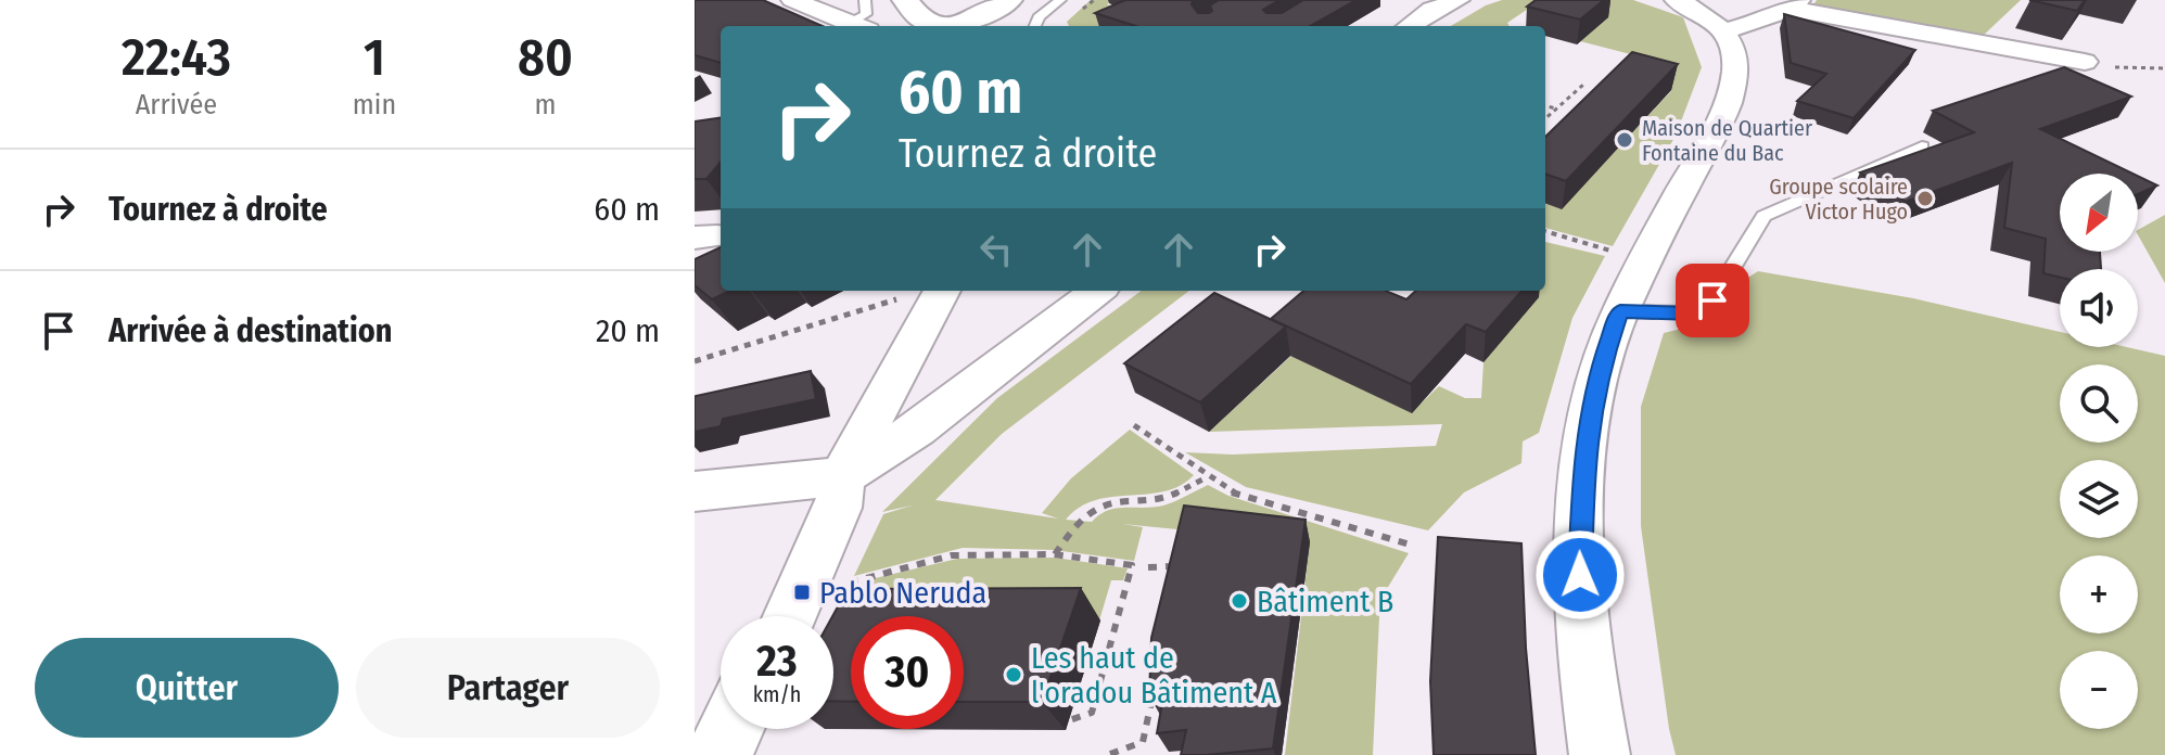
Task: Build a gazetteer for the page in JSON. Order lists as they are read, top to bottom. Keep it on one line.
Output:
{"places":{"other":["Maison de Quartier Fontaine du Bac","Groupe scolaire Victor Hugo","Bâtiment B","Les haut de l'oradou Bâtiment A"],"transit":["Pablo Neruda"]},"north":"bottom left","page":{"eta":["22:43","Arrivée","1","min","80","m"],"turn":["60 m","Tournez à droite"],"list":[{"name":"Tournez à droite","value":"60 m"},{"name":"Arrivée à destination","value":"20 m"}],"map_buttons":["+","−"],"speed":"23 km/h","limit":"30","buttons":["Quitter","Partager"]}}
